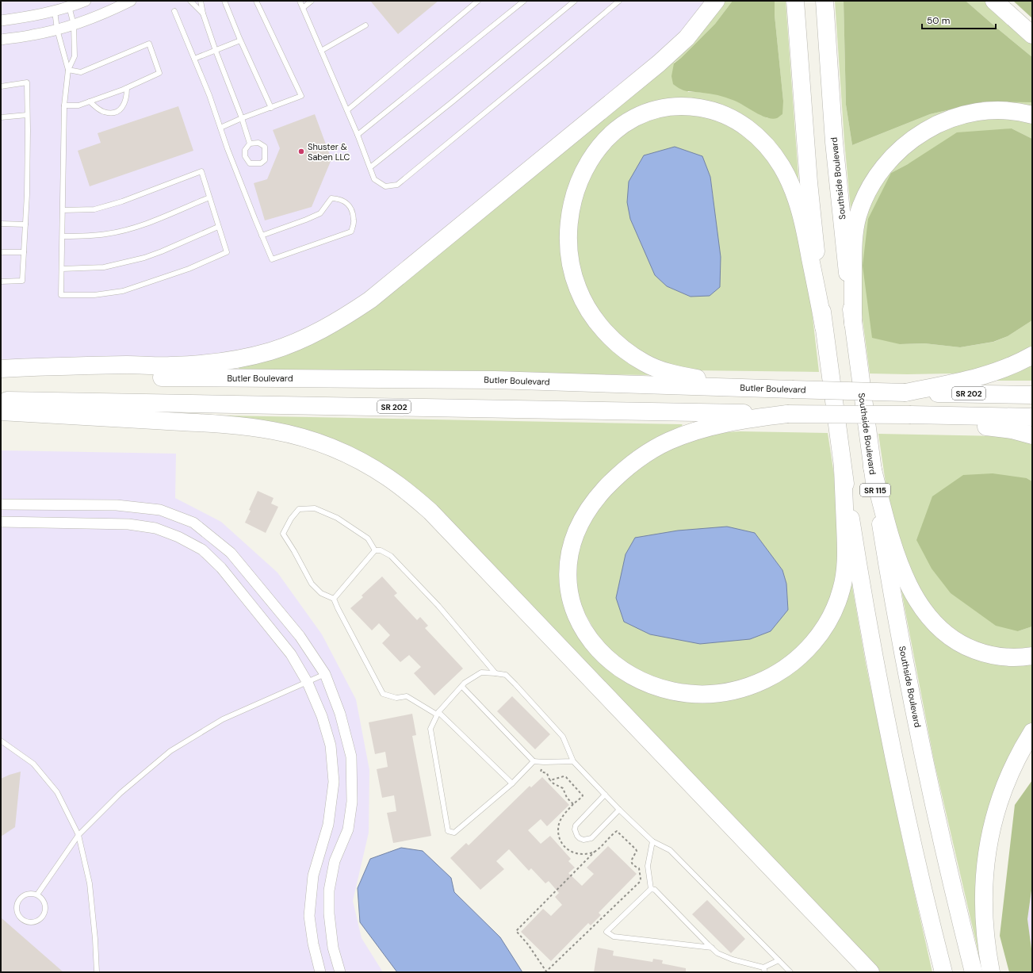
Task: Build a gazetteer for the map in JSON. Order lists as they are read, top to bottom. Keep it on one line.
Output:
{"streets":{"highway":["Southside Boulevard","Butler Boulevard","SR 202","SR 115"]},"places":["Shuster & Saben LLC"],"scale_bar":"50 m"}
